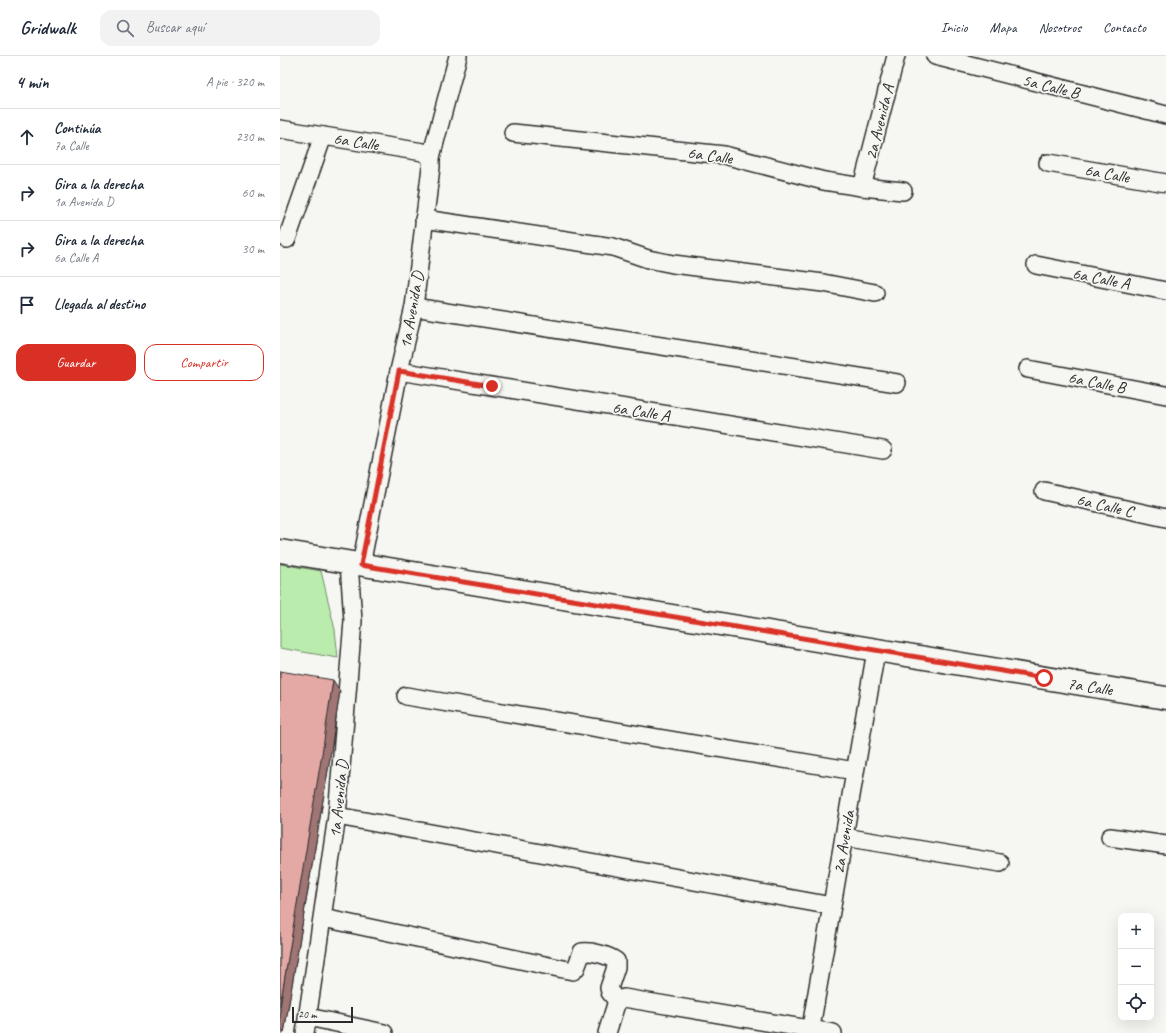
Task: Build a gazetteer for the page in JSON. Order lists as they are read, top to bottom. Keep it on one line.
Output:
{"streets":{"street":["5a Calle B","2a Avenida A","6a Calle","6a Calle A","1a Avenida D","6a Calle B","6a Calle C","7a Calle","2a Avenida"]},"crossings":[["2a Avenida A","6a Calle"],["6a Calle","1a Avenida D"],["6a Calle A","1a Avenida D"],["1a Avenida D","7a Calle"],["7a Calle","2a Avenida"]],"scale_bar":"20 m","page":{"header":"Gridwalk","search":"Buscar aquí","nav":["Inicio","Mapa","Nosotros","Contacto"],"heading":["4 min","A pie · 320 m"],"list":[["Continúa","7a Calle","230 m"],["Gira a la derecha","1a Avenida D","60 m"],["Gira a la derecha","6a Calle A","30 m"],"Llegada al destino"],"buttons":["Guardar","Compartir"],"map_buttons":["+","−"],"scale":"20 m"}}
